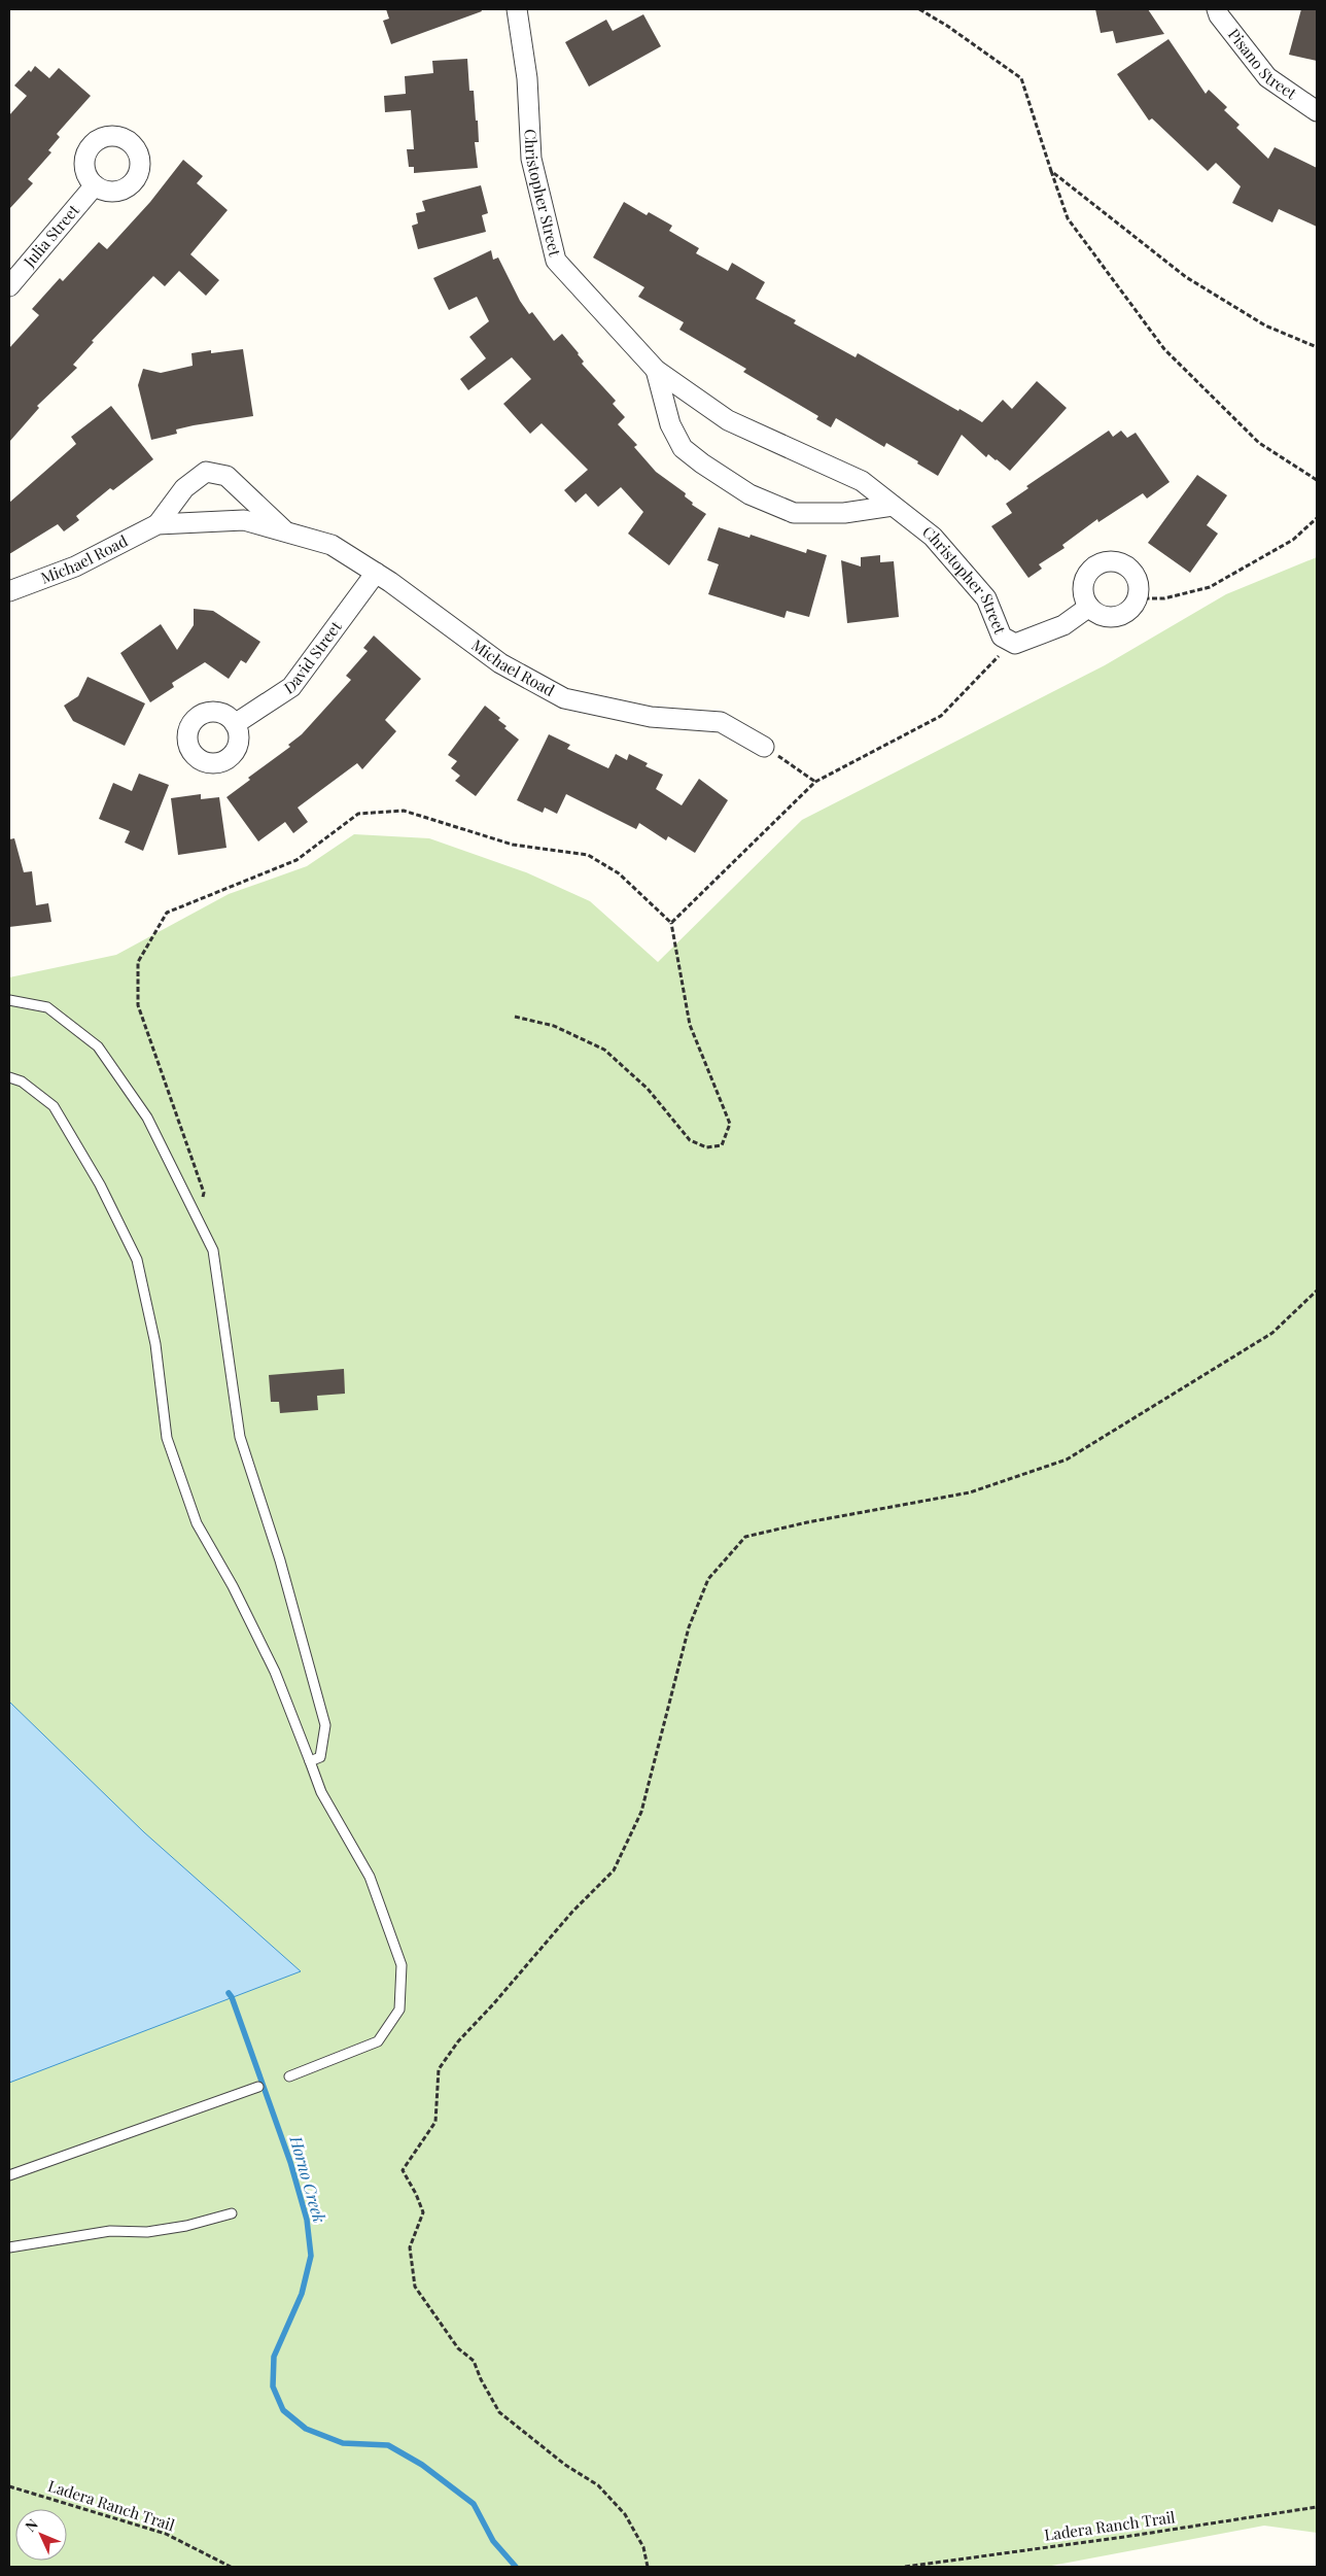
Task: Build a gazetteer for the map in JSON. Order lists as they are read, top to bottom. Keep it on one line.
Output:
{"streets":{"street":["Pisano Street","Christopher Street","Julia Street","Michael Road","David Street"],"path":["Ladera Ranch Trail"]},"crossings":[["Michael Road","David Street"]],"water":["Horno Creek"],"north":"top left"}
